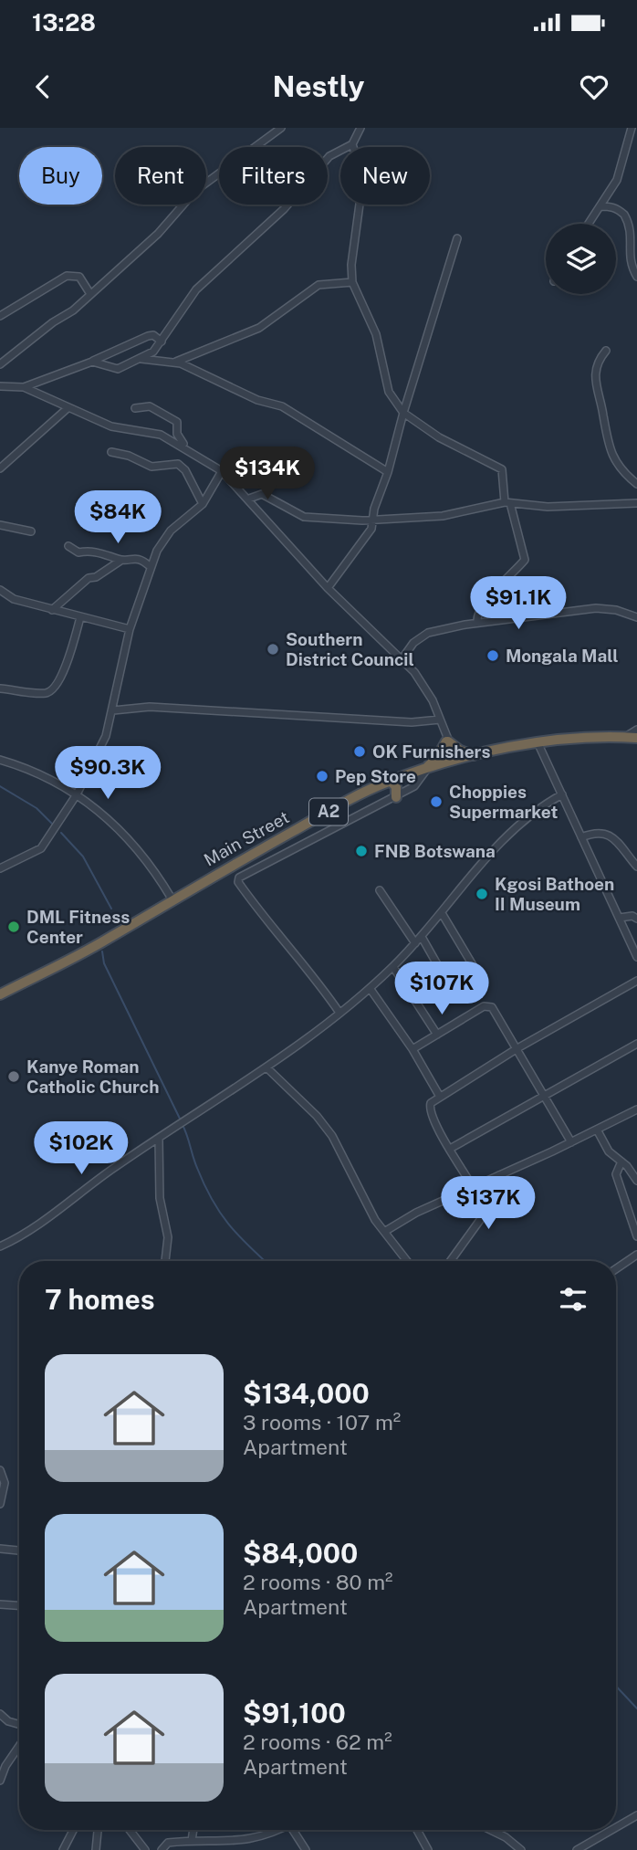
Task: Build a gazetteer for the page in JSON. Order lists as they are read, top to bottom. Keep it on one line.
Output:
{"streets":{"highway":["A2","Main Street"]},"places":["Southern District Council","Mongala Mall","OK Furnishers","Pep Store","Choppies Supermarket","FNB Botswana","Kgosi Bathoen II Museum","DML Fitness Center","Kanye Roman Catholic Church"],"page":{"status":"13:28","header":"Nestly","chip":["Buy","Rent","Filters","New"],"price":["$134K","$84K","$91.1K","$90.3K","$107K","$102K","$137K"],"heading":"7 homes","list":[{"name":"$134,000","note":"3 rooms · 107 m² · Apartment"},{"name":"$84,000","note":"2 rooms · 80 m² · Apartment"},{"name":"$91,100","note":"2 rooms · 62 m² · Apartment"}]}}
